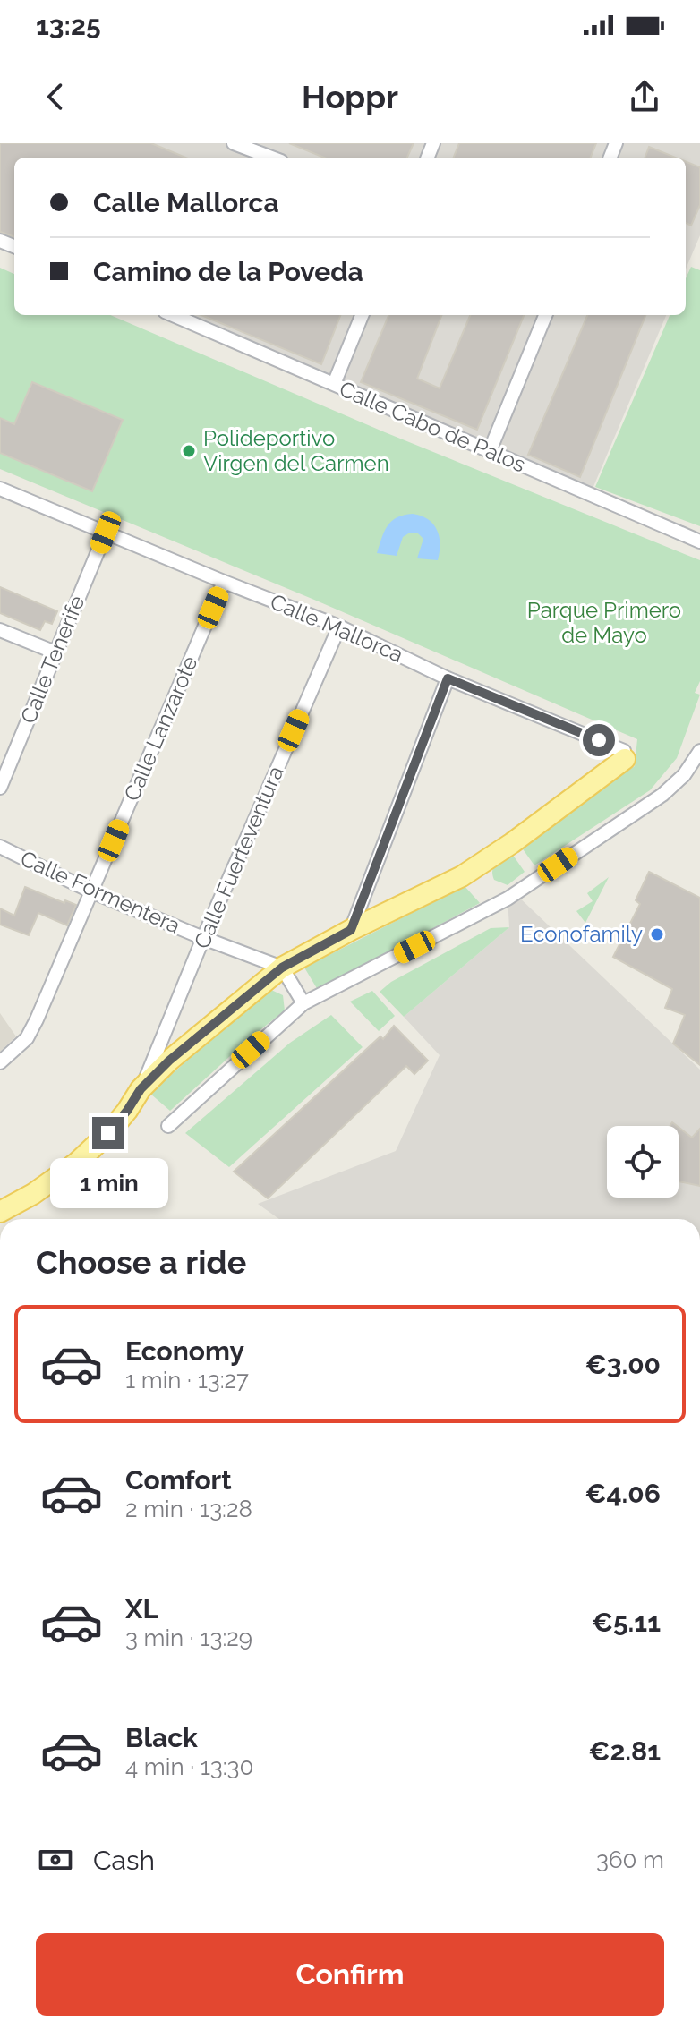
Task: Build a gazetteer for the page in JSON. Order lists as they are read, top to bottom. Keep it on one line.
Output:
{"streets":{"street":["Calle Cabo de Palos","Calle Mallorca","Calle Tenerife","Calle Lanzarote","Calle Fuerteventura","Calle Formentera"]},"crossings":[["Calle Mallorca","Calle Tenerife"],["Calle Mallorca","Calle Lanzarote"],["Calle Mallorca","Calle Fuerteventura"],["Calle Lanzarote","Calle Formentera"],["Calle Fuerteventura","Calle Formentera"]],"parks":["Parque Primero de Mayo"],"places":["Polideportivo Virgen del Carmen","Econofamily"],"page":{"status":"13:25","header":"Hoppr","banner":["Calle Mallorca","Camino de la Poveda"],"bubble":"1 min","heading":"Choose a ride","list":[{"name":"Economy","note":"1 min · 13:27","value":"€3.00"},{"name":"Comfort","note":"2 min · 13:28","value":"€4.06"},{"name":"XL","note":"3 min · 13:29","value":"€5.11"},{"name":"Black","note":"4 min · 13:30","value":"€2.81"}],"pay":["Cash","360 m"],"buttons":"Confirm"}}
